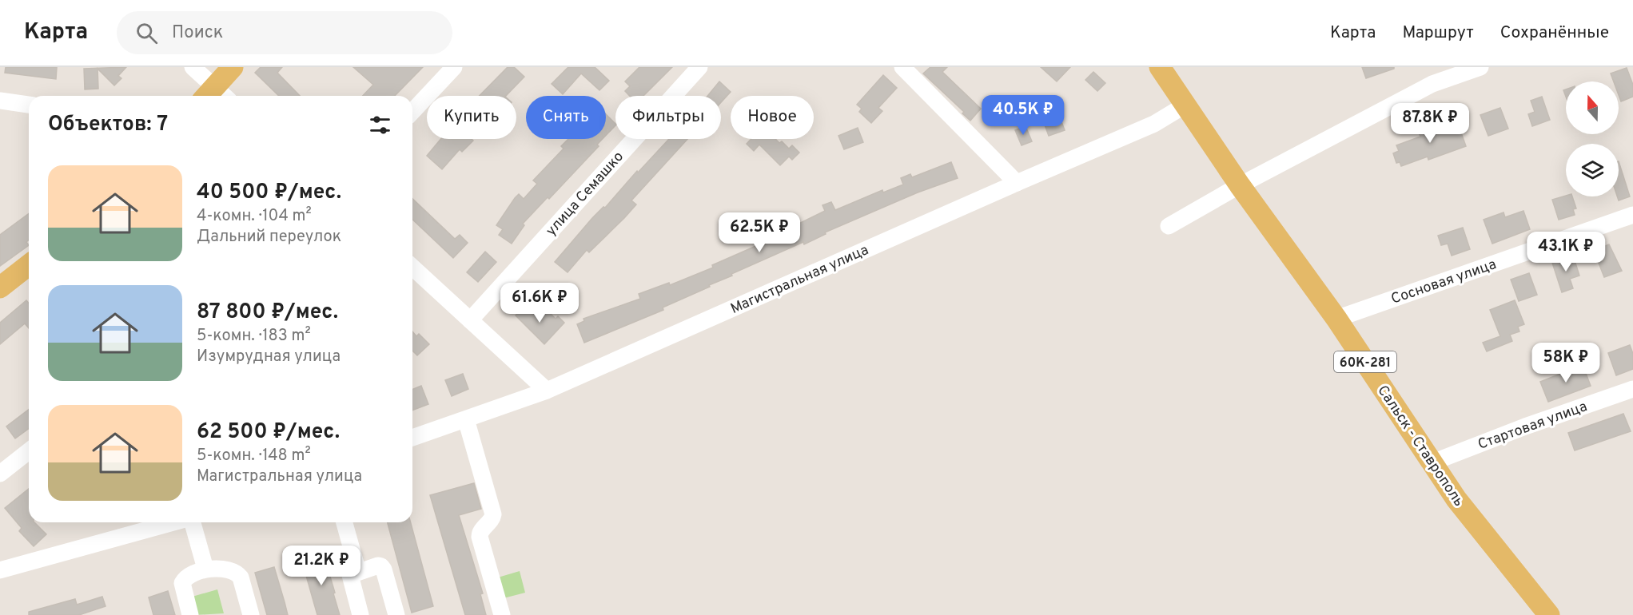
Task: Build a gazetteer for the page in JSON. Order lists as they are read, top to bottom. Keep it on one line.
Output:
{"streets":{"main road":["60К-281","Сальск - Ставрополь"],"street":["улица Семашко","Магистральная улица","Сосновая улица","Стартовая улица"]},"crossings":[["Магистральная улица","Сальск - Ставрополь"],["Сосновая улица","Сальск - Ставрополь"],["Стартовая улица","Сальск - Ставрополь"]],"north":"top","page":{"header":"Карта","search":"Поиск","nav":["Карта","Маршрут","Сохранённые"],"price":["40.5K ₽","87.8K ₽","62.5K ₽","43.1K ₽","61.6K ₽","58K ₽","21.2K ₽"],"chip":["Купить","Снять","Фильтры","Новое"],"heading":"Объектов: 7","list":[{"name":"40 500 ₽/мес.","note":"4-комн. · 104 m² · Дальний переулок"},{"name":"87 800 ₽/мес.","note":"5-комн. · 183 m² · Изумрудная улица"},{"name":"62 500 ₽/мес.","note":"5-комн. · 148 m² · Магистральная улица"}]}}
